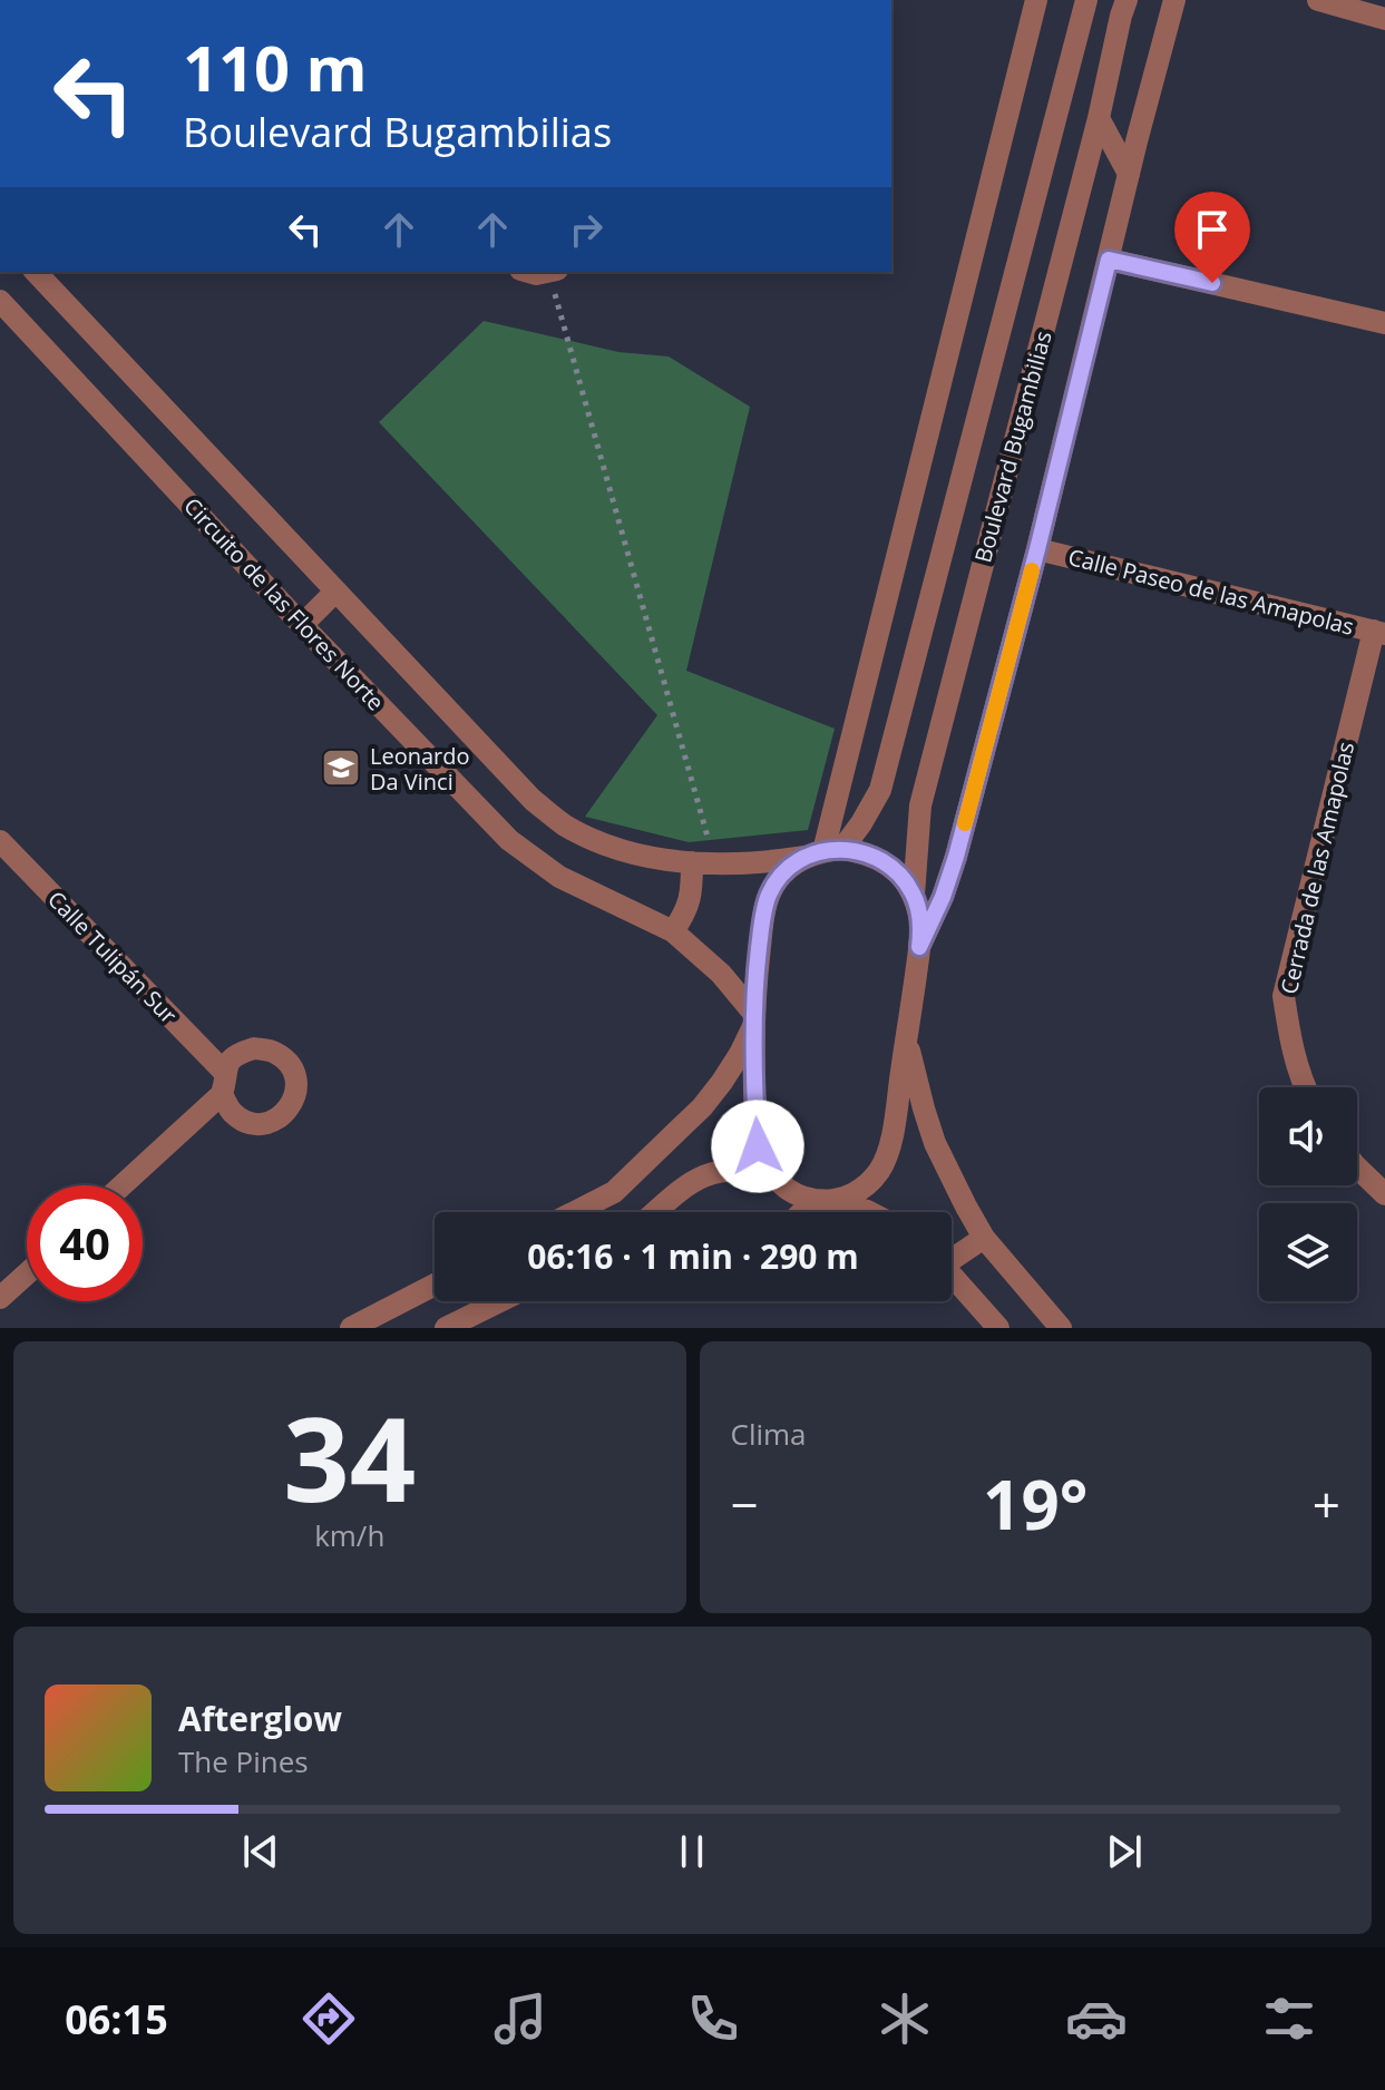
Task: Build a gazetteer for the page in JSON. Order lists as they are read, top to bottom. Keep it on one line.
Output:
{"streets":{"street":["Boulevard Bugambilias","Calle Paseo de las Amapolas","Circuito de las Flores Norte","Cerrada de las Amapolas","Calle Tulipán Sur"]},"crossings":[["Boulevard Bugambilias","Calle Paseo de las Amapolas"],["Boulevard Bugambilias","Circuito de las Flores Norte"],["Calle Paseo de las Amapolas","Cerrada de las Amapolas"]],"places":{"school or university":["Leonardo Da Vinci"]},"page":{"turn":["110 m","Boulevard Bugambilias"],"limit":"40","trip":"06:16 · 1 min · 290 m","tile":[["34","km/h"],"Clima"],"heat":["−","19°","+"],"song":["Afterglow","The Pines"],"tabs":"06:15"}}
